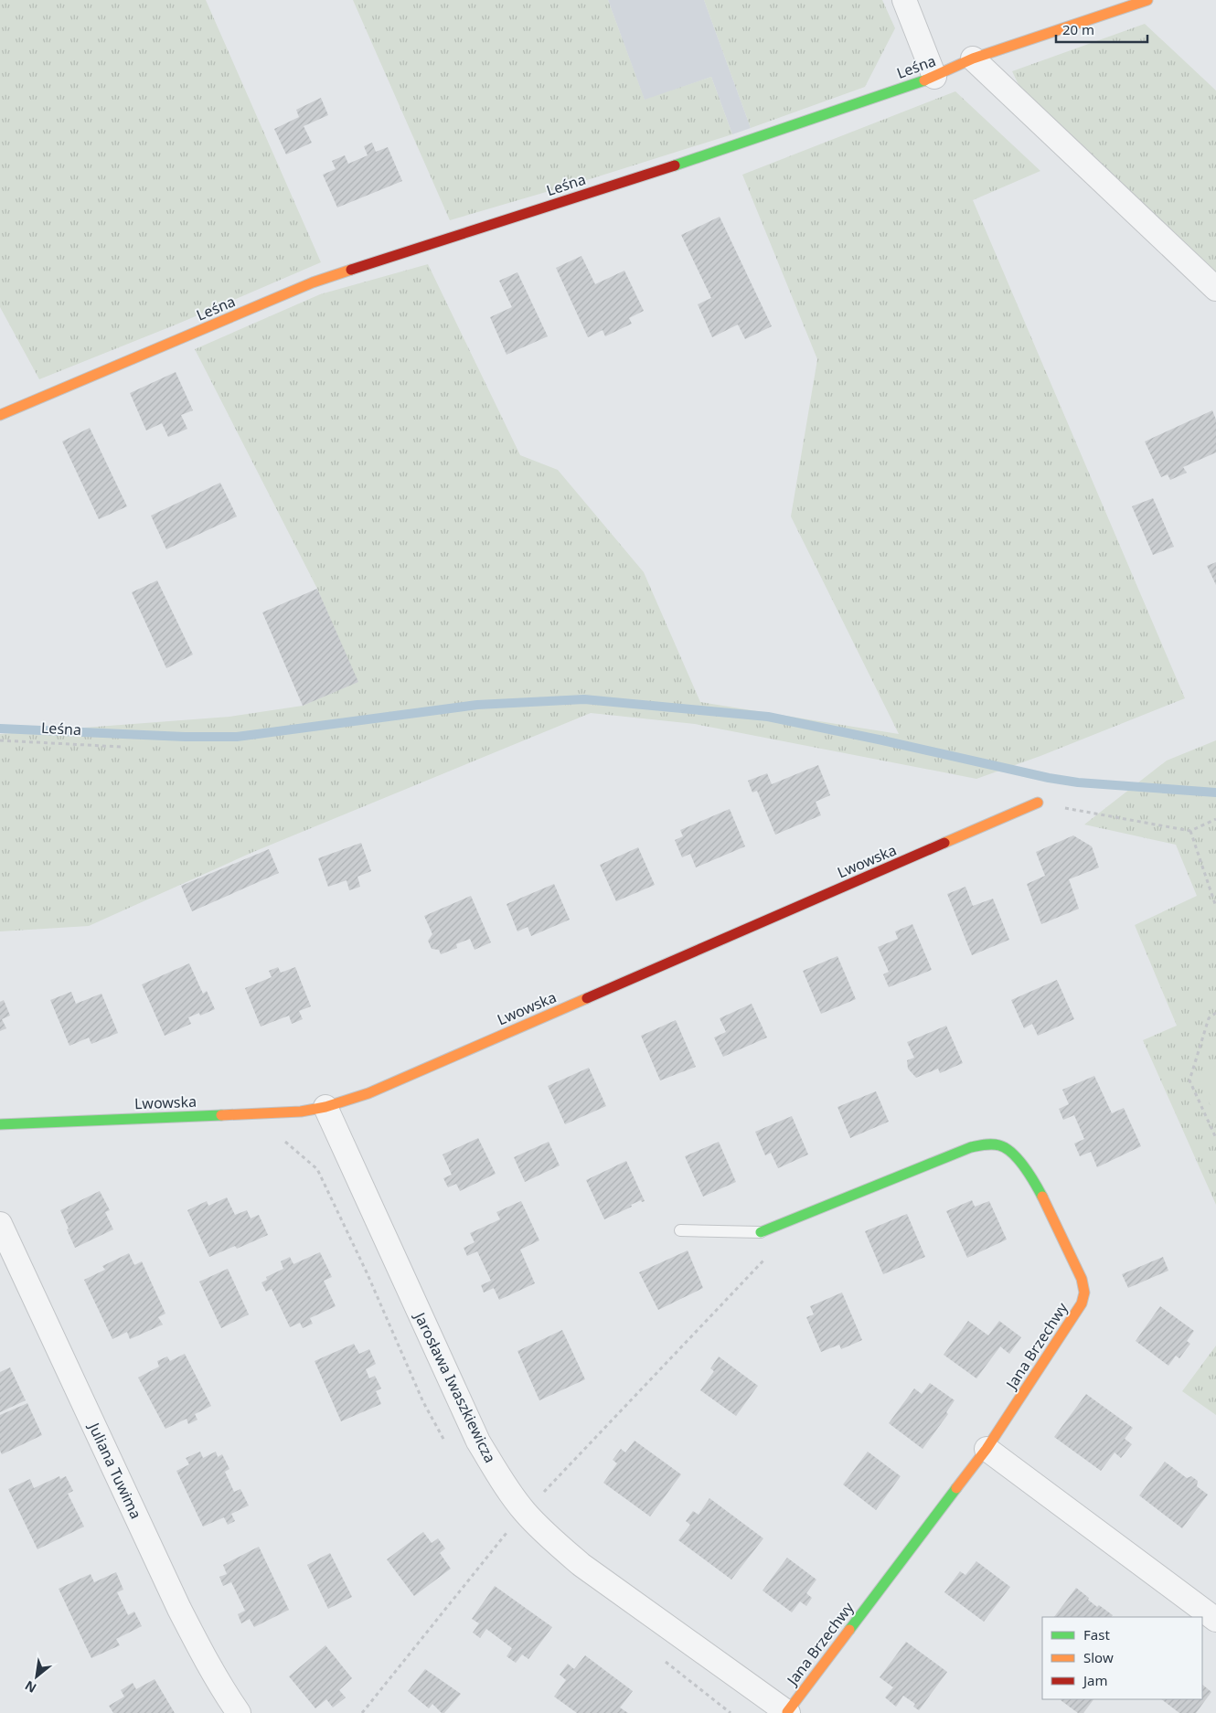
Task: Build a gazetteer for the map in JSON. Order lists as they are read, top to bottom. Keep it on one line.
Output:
{"streets":{"street":["Leśna","Lwowska","Jana Brzechwy","Jarosława Iwaszkiewicza","Juliana Tuwima"]},"crossings":[["Lwowska","Jarosława Iwaszkiewicza"],["Jana Brzechwy","Jarosława Iwaszkiewicza"]],"legend":["Fast","Slow","Jam"],"scale_bar":"20 m","north":"bottom left"}
